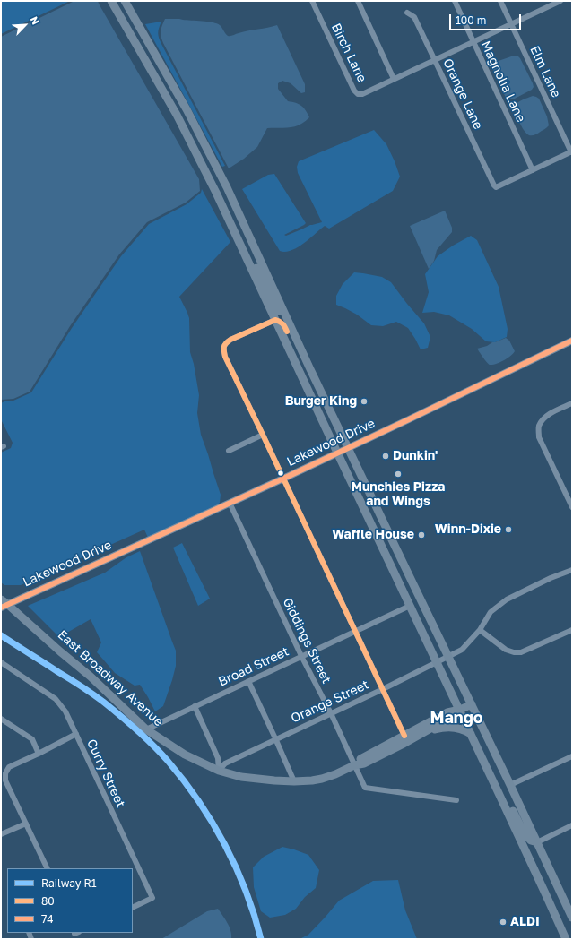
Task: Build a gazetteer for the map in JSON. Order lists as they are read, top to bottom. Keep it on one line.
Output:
{"streets":{"main road":["East Broadway Avenue"],"street":["Birch Lane","Elm Lane","Magnolia Lane","Orange Lane","Lakewood Drive","Giddings Street","Broad Street","Orange Street","Curry Street"]},"crossings":[["Birch Lane","Elm Lane"],["Birch Lane","Magnolia Lane"],["Birch Lane","Orange Lane"],["Magnolia Lane","Orange Lane"],["Lakewood Drive","Giddings Street"],["Lakewood Drive","East Broadway Avenue"],["Giddings Street","Broad Street"],["Giddings Street","East Broadway Avenue"],["Giddings Street","Orange Street"],["Broad Street","East Broadway Avenue"],["East Broadway Avenue","Orange Street"]],"districts":["Mango"],"places":["Burger King","Dunkin'","Munchies Pizza and Wings","Winn-Dixie","Waffle House","ALDI"],"lines":["transit line 80","transit line 74","rail line R1"],"legend":["Railway R1","80","74"],"scale_bar":"100 m","north":"top right"}
